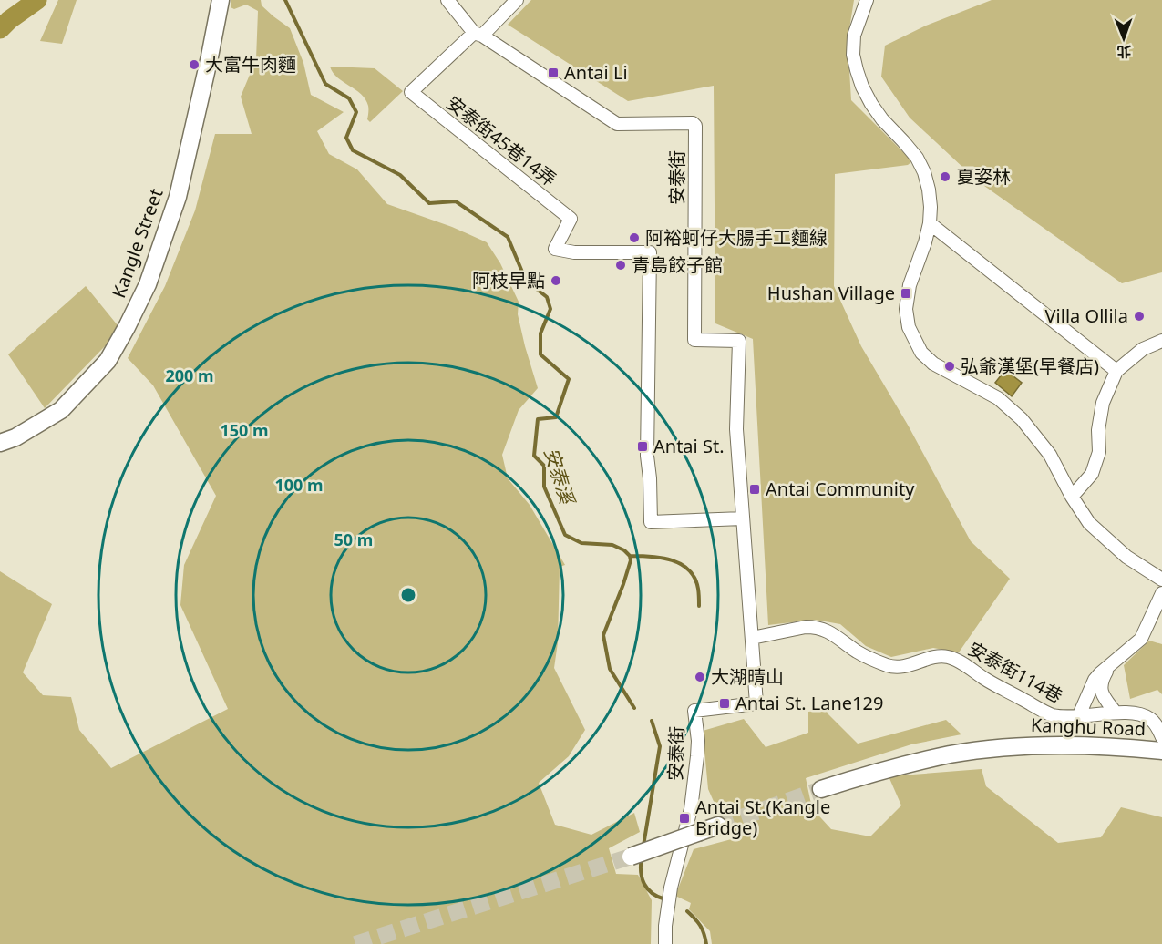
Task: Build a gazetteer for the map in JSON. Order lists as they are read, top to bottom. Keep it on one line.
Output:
{"streets":{"street":["安泰街45巷14弄","安泰街","Kangle Street","安泰街114巷","Kanghu Road"]},"crossings":[["安泰街45巷14弄","安泰街"],["安泰街","安泰街114巷"]],"water":["安泰溪"],"places":{"other":["大富牛肉麵","夏姿林","阿裕蚵仔大腸手工麵線","青島餃子館","阿枝早點","Villa Ollila","弘爺漢堡(早餐店)","大湖晴山"],"transit":["Antai Li","Hushan Village","Antai St.","Antai Community","Antai St. Lane129","Antai St.(Kangle Bridge)"]},"north":"bottom","rings":["200 m","150 m","100 m","50 m"]}
